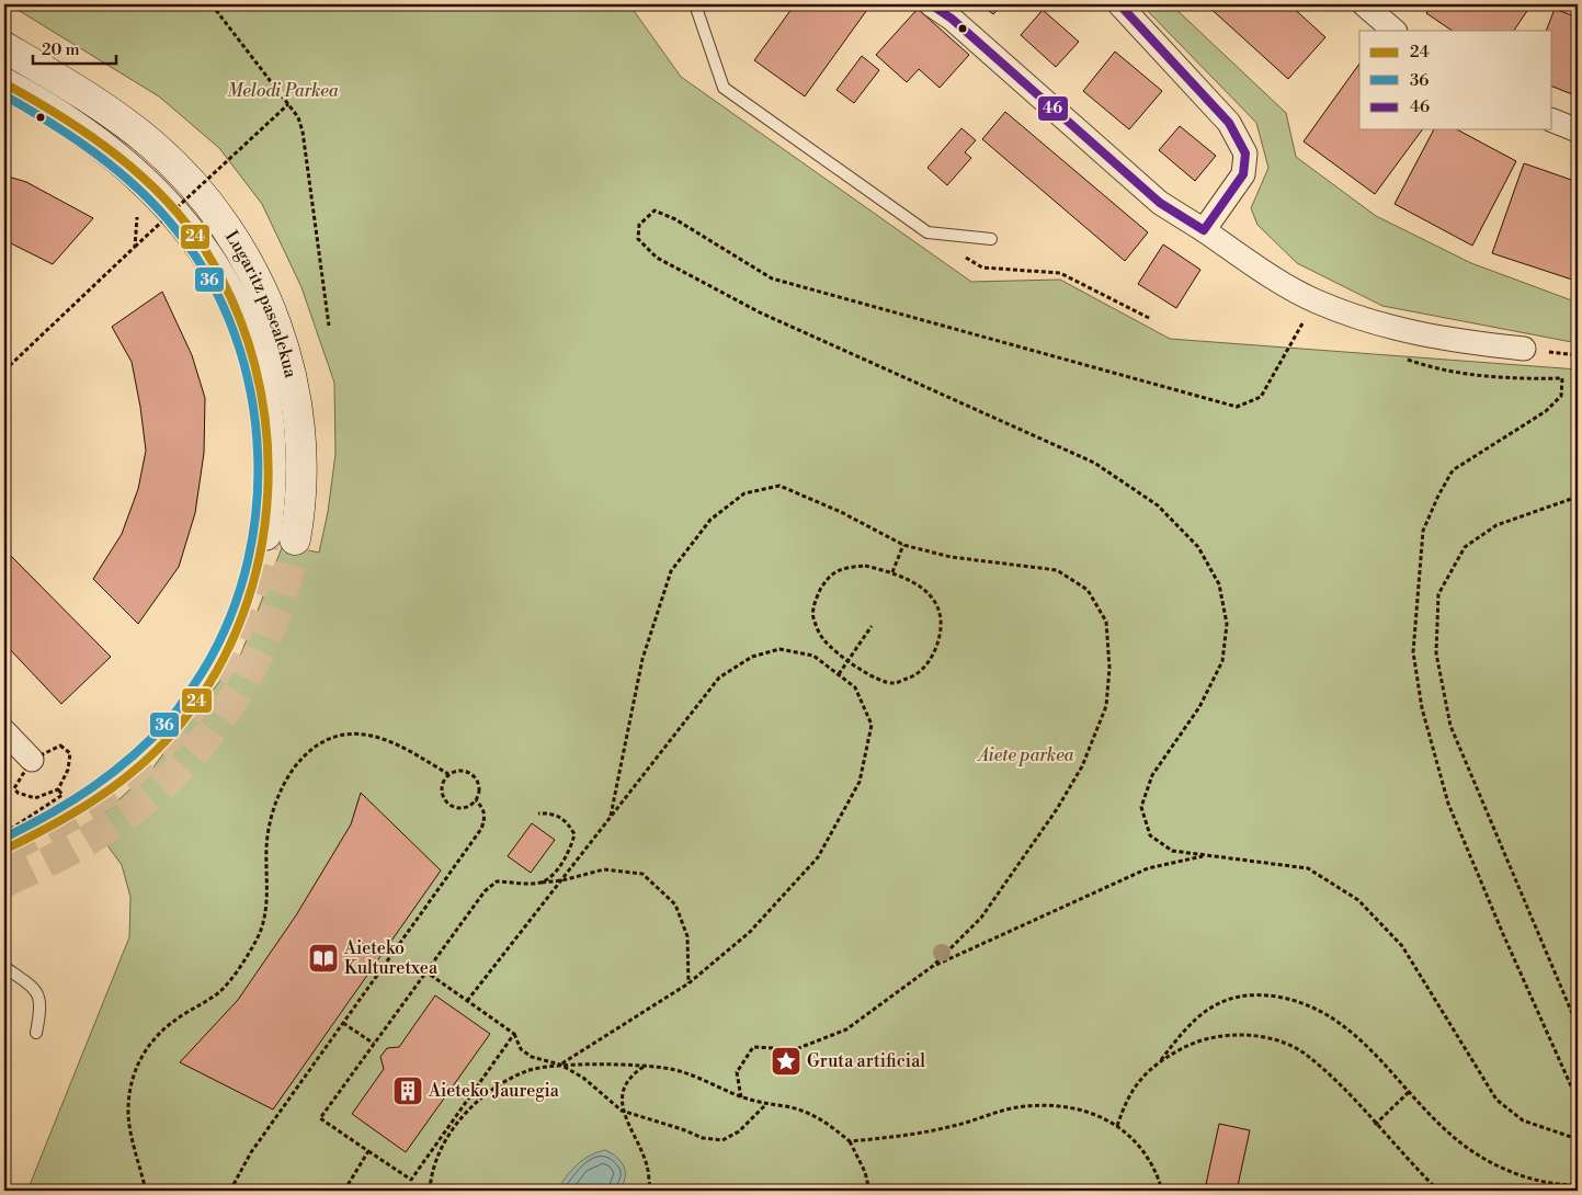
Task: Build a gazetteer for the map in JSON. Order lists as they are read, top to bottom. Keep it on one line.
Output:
{"streets":{"main road":["Lugaritz pasealekua"]},"parks":["Melodi Parkea","Aiete parkea"],"places":{"library":["Aieteko Kulturetxea"],"place":["Gruta artificial"],"building":["Aieteko Jauregia"]},"lines":["transit line 46","transit line 24","transit line 36"],"legend":["24","36","46"],"scale_bar":"20 m"}
